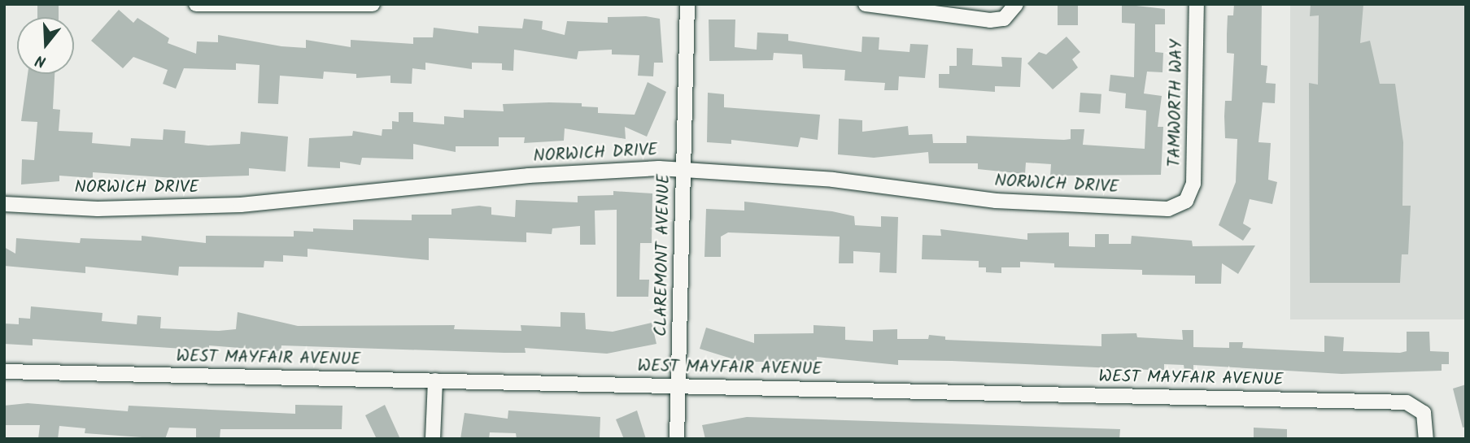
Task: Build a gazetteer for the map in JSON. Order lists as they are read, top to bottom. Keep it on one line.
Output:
{"streets":{"street":["TAMWORTH WAY","NORWICH DRIVE","CLAREMONT AVENUE","WEST MAYFAIR AVENUE"]},"crossings":[["TAMWORTH WAY","NORWICH DRIVE"],["NORWICH DRIVE","CLAREMONT AVENUE"],["CLAREMONT AVENUE","WEST MAYFAIR AVENUE"]],"north":"bottom"}
